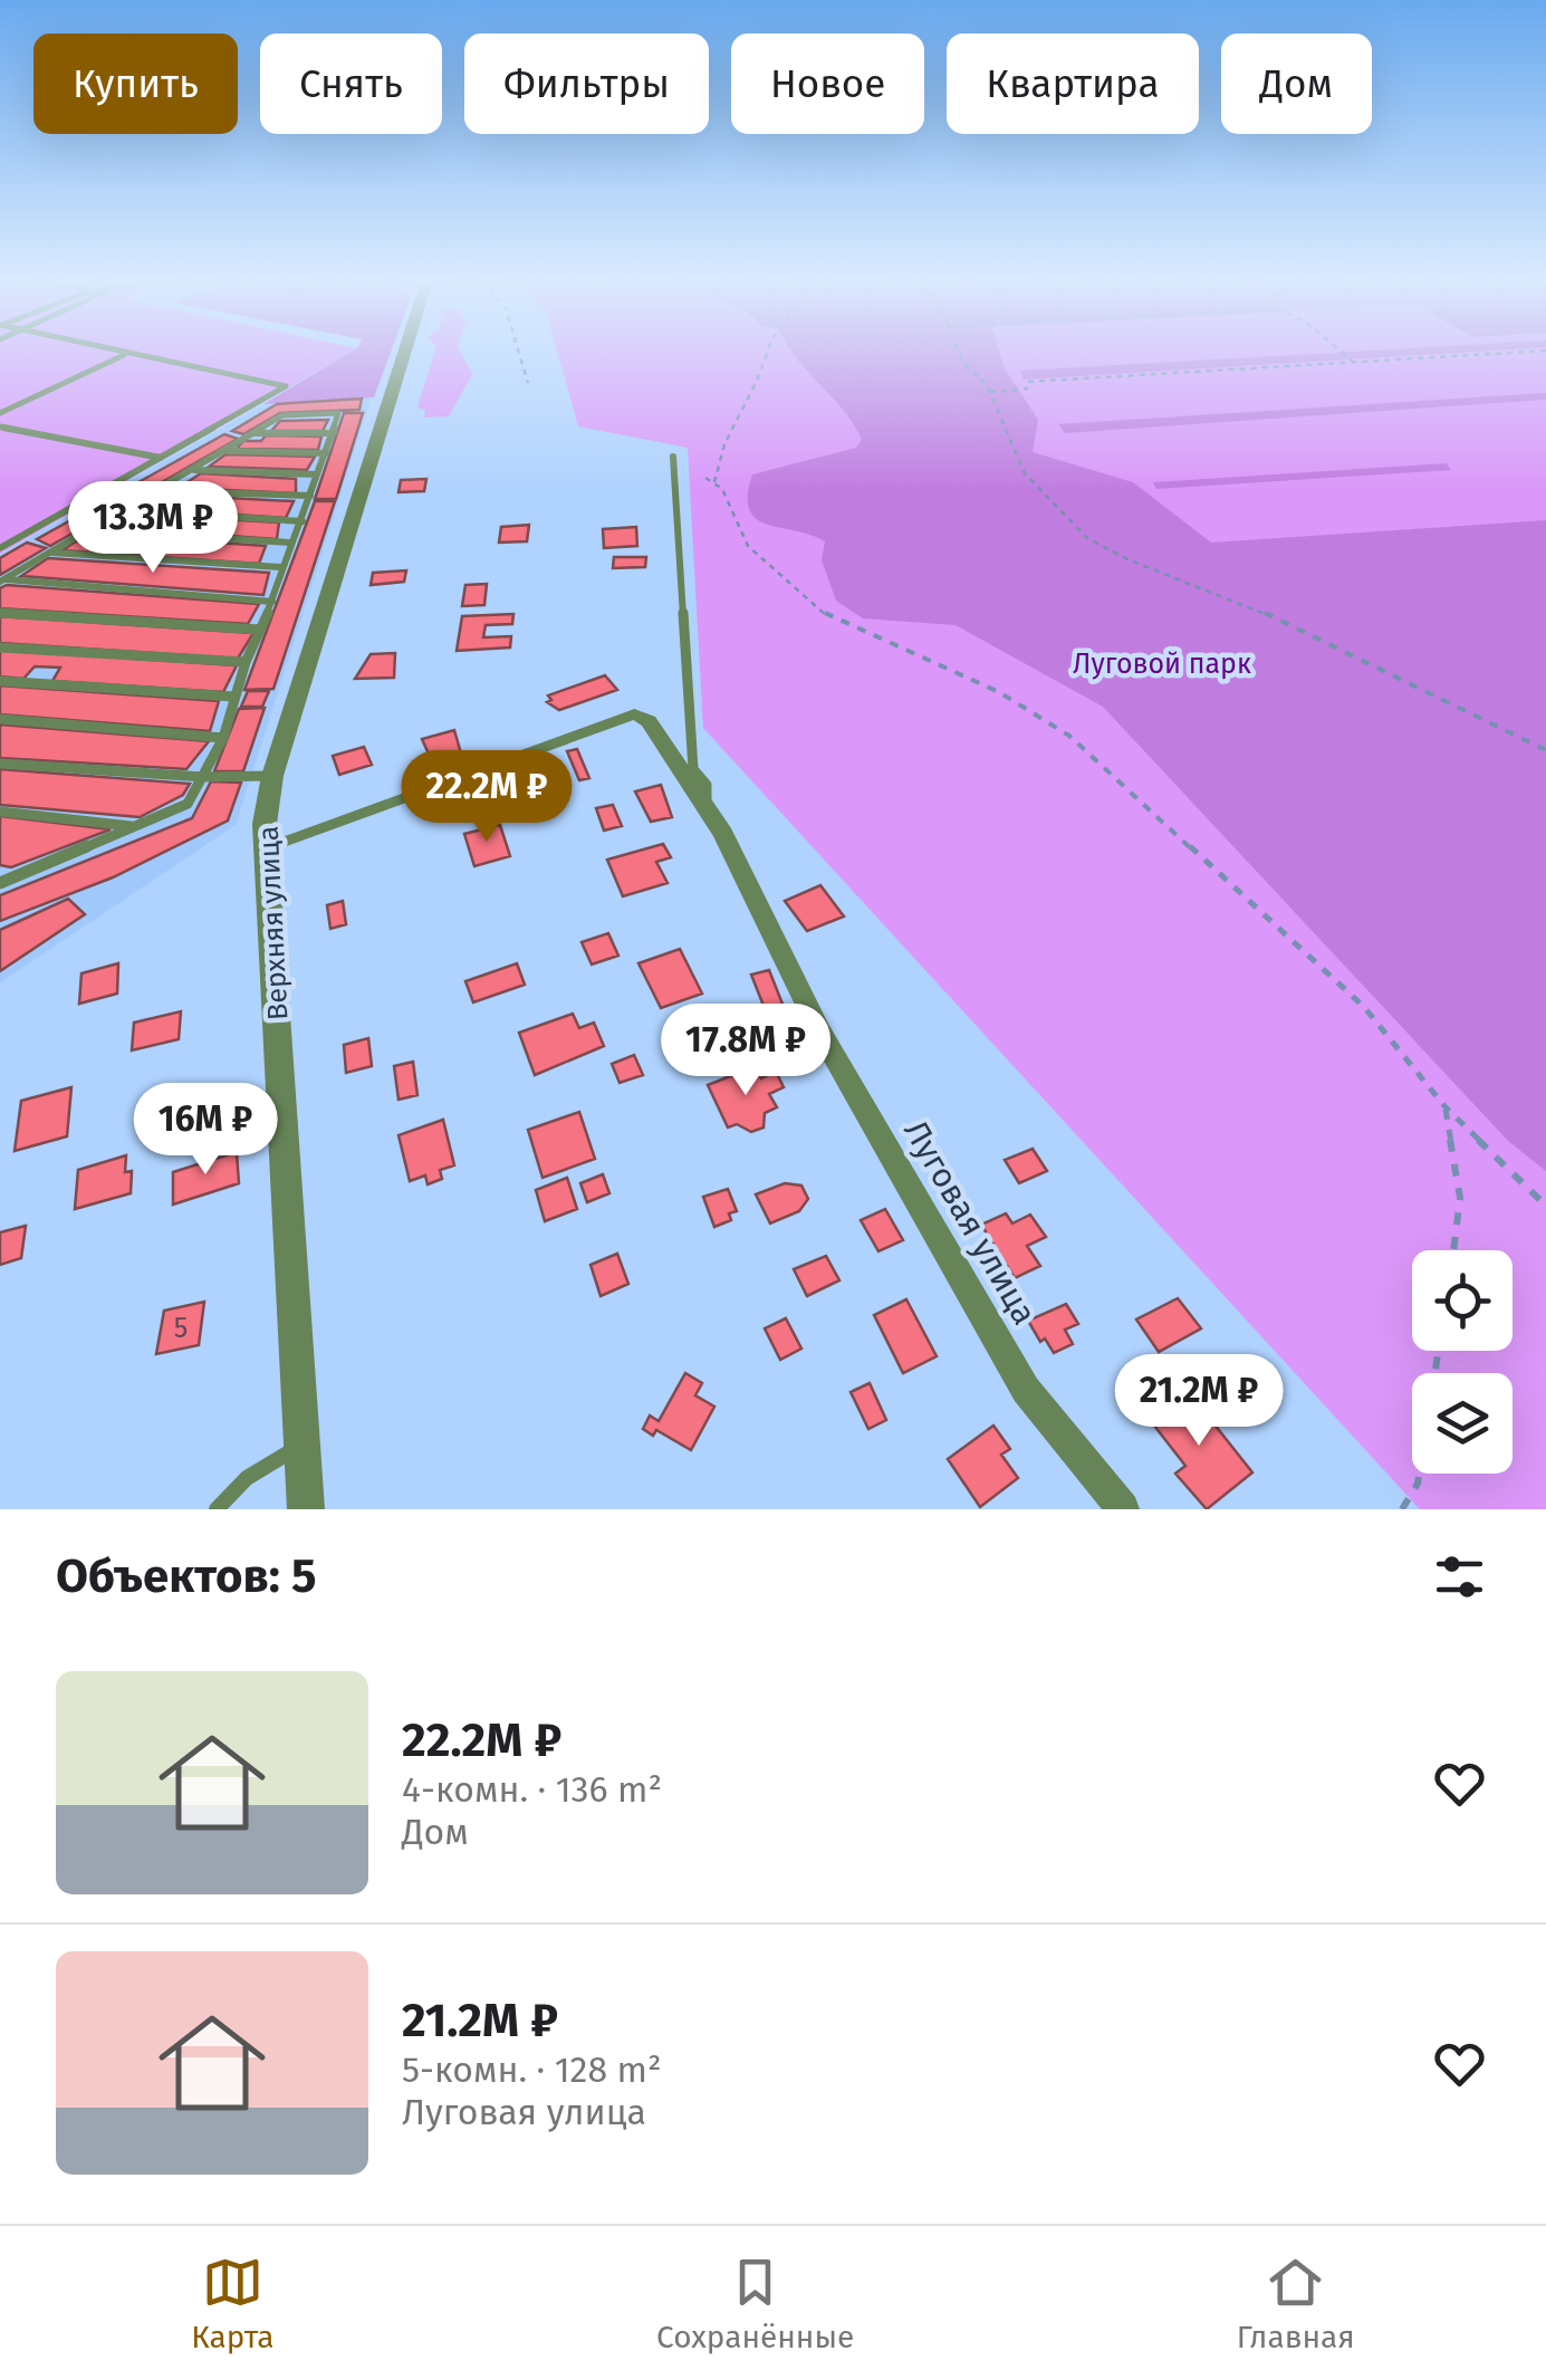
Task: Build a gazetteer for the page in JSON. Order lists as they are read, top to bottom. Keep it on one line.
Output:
{"streets":{"street":["Верхняя улица","Луговая улица"]},"parks":["Луговой парк"],"house_numbers":["5"],"page":{"chip":["Купить","Снять","Фильтры","Новое","Квартира","Дом"],"price":["13.3M ₽","22.2M ₽","17.8M ₽","16M ₽","21.2M ₽"],"heading":"Объектов: 5","list":[{"name":"22.2M ₽","note":"4-комн. · 136 m² · Дом"},{"name":"21.2M ₽","note":"5-комн. · 128 m² · Луговая улица"}],"tabs":["Карта","Сохранённые","Главная"]}}
